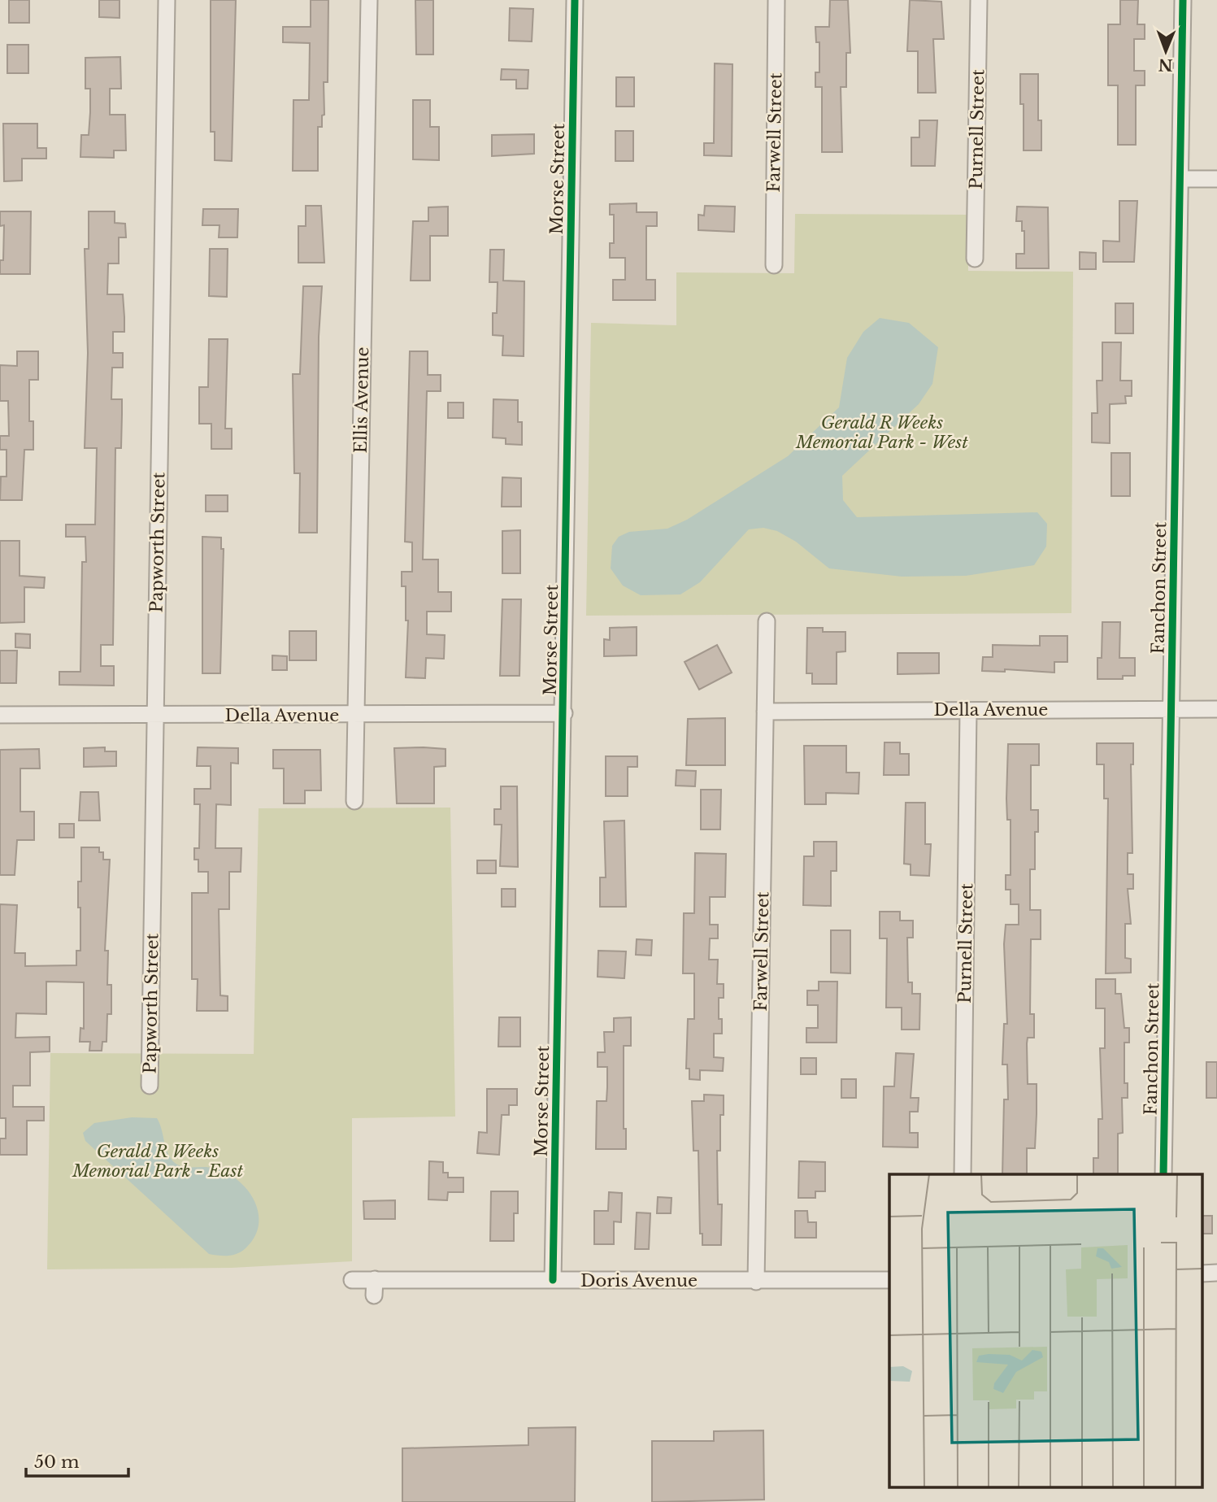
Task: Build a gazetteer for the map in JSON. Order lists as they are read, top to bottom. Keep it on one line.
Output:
{"streets":{"street":["Purnell Street","Farwell Street","Morse Street","Ellis Avenue","Papworth Street","Fanchon Street","Della Avenue","Doris Avenue"]},"crossings":[["Purnell Street","Della Avenue"],["Farwell Street","Della Avenue"],["Farwell Street","Doris Avenue"],["Morse Street","Della Avenue"],["Morse Street","Doris Avenue"],["Ellis Avenue","Della Avenue"],["Papworth Street","Della Avenue"],["Fanchon Street","Della Avenue"]],"parks":["Gerald R Weeks Memorial Park - West","Gerald R Weeks Memorial Park - East"],"scale_bar":"50 m","north":"bottom"}
